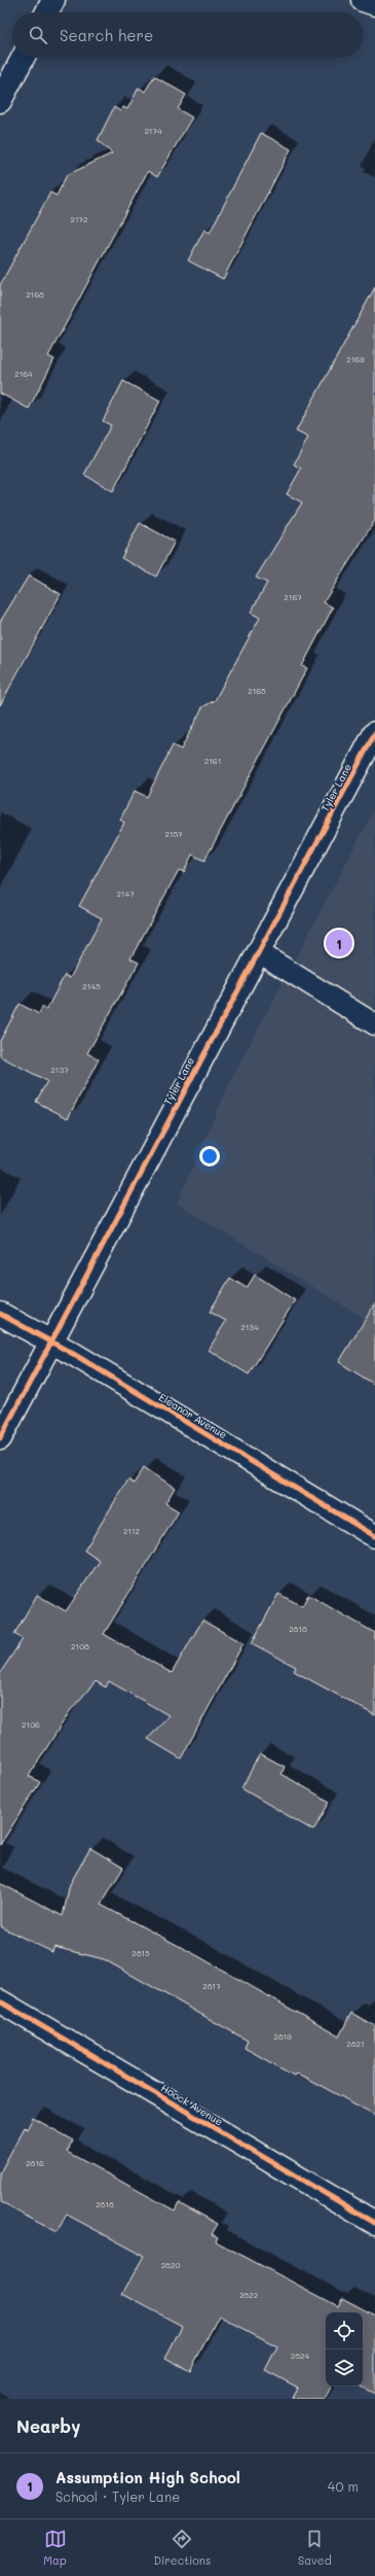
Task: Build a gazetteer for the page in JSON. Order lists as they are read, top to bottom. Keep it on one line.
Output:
{"streets":{"street":["Tyler Lane","Eleanor Avenue","Hoock Avenue"]},"crossings":[["Tyler Lane","Eleanor Avenue"]],"house_numbers":["2174","2172","2168","2169","2164","2167","2165","2161","2157","2147","2145","2137","2134","2112","2818","2108","2106","2815","2817","2819","2821","2816","2818","2820","2822","2824"],"page":{"search":"Search here","pins":"1","heading":"Nearby","list":[{"mark":"1","name":"Assumption High School","note":"School · Tyler Lane","value":"40 m"}],"nav":["Map","Directions","Saved"]}}
